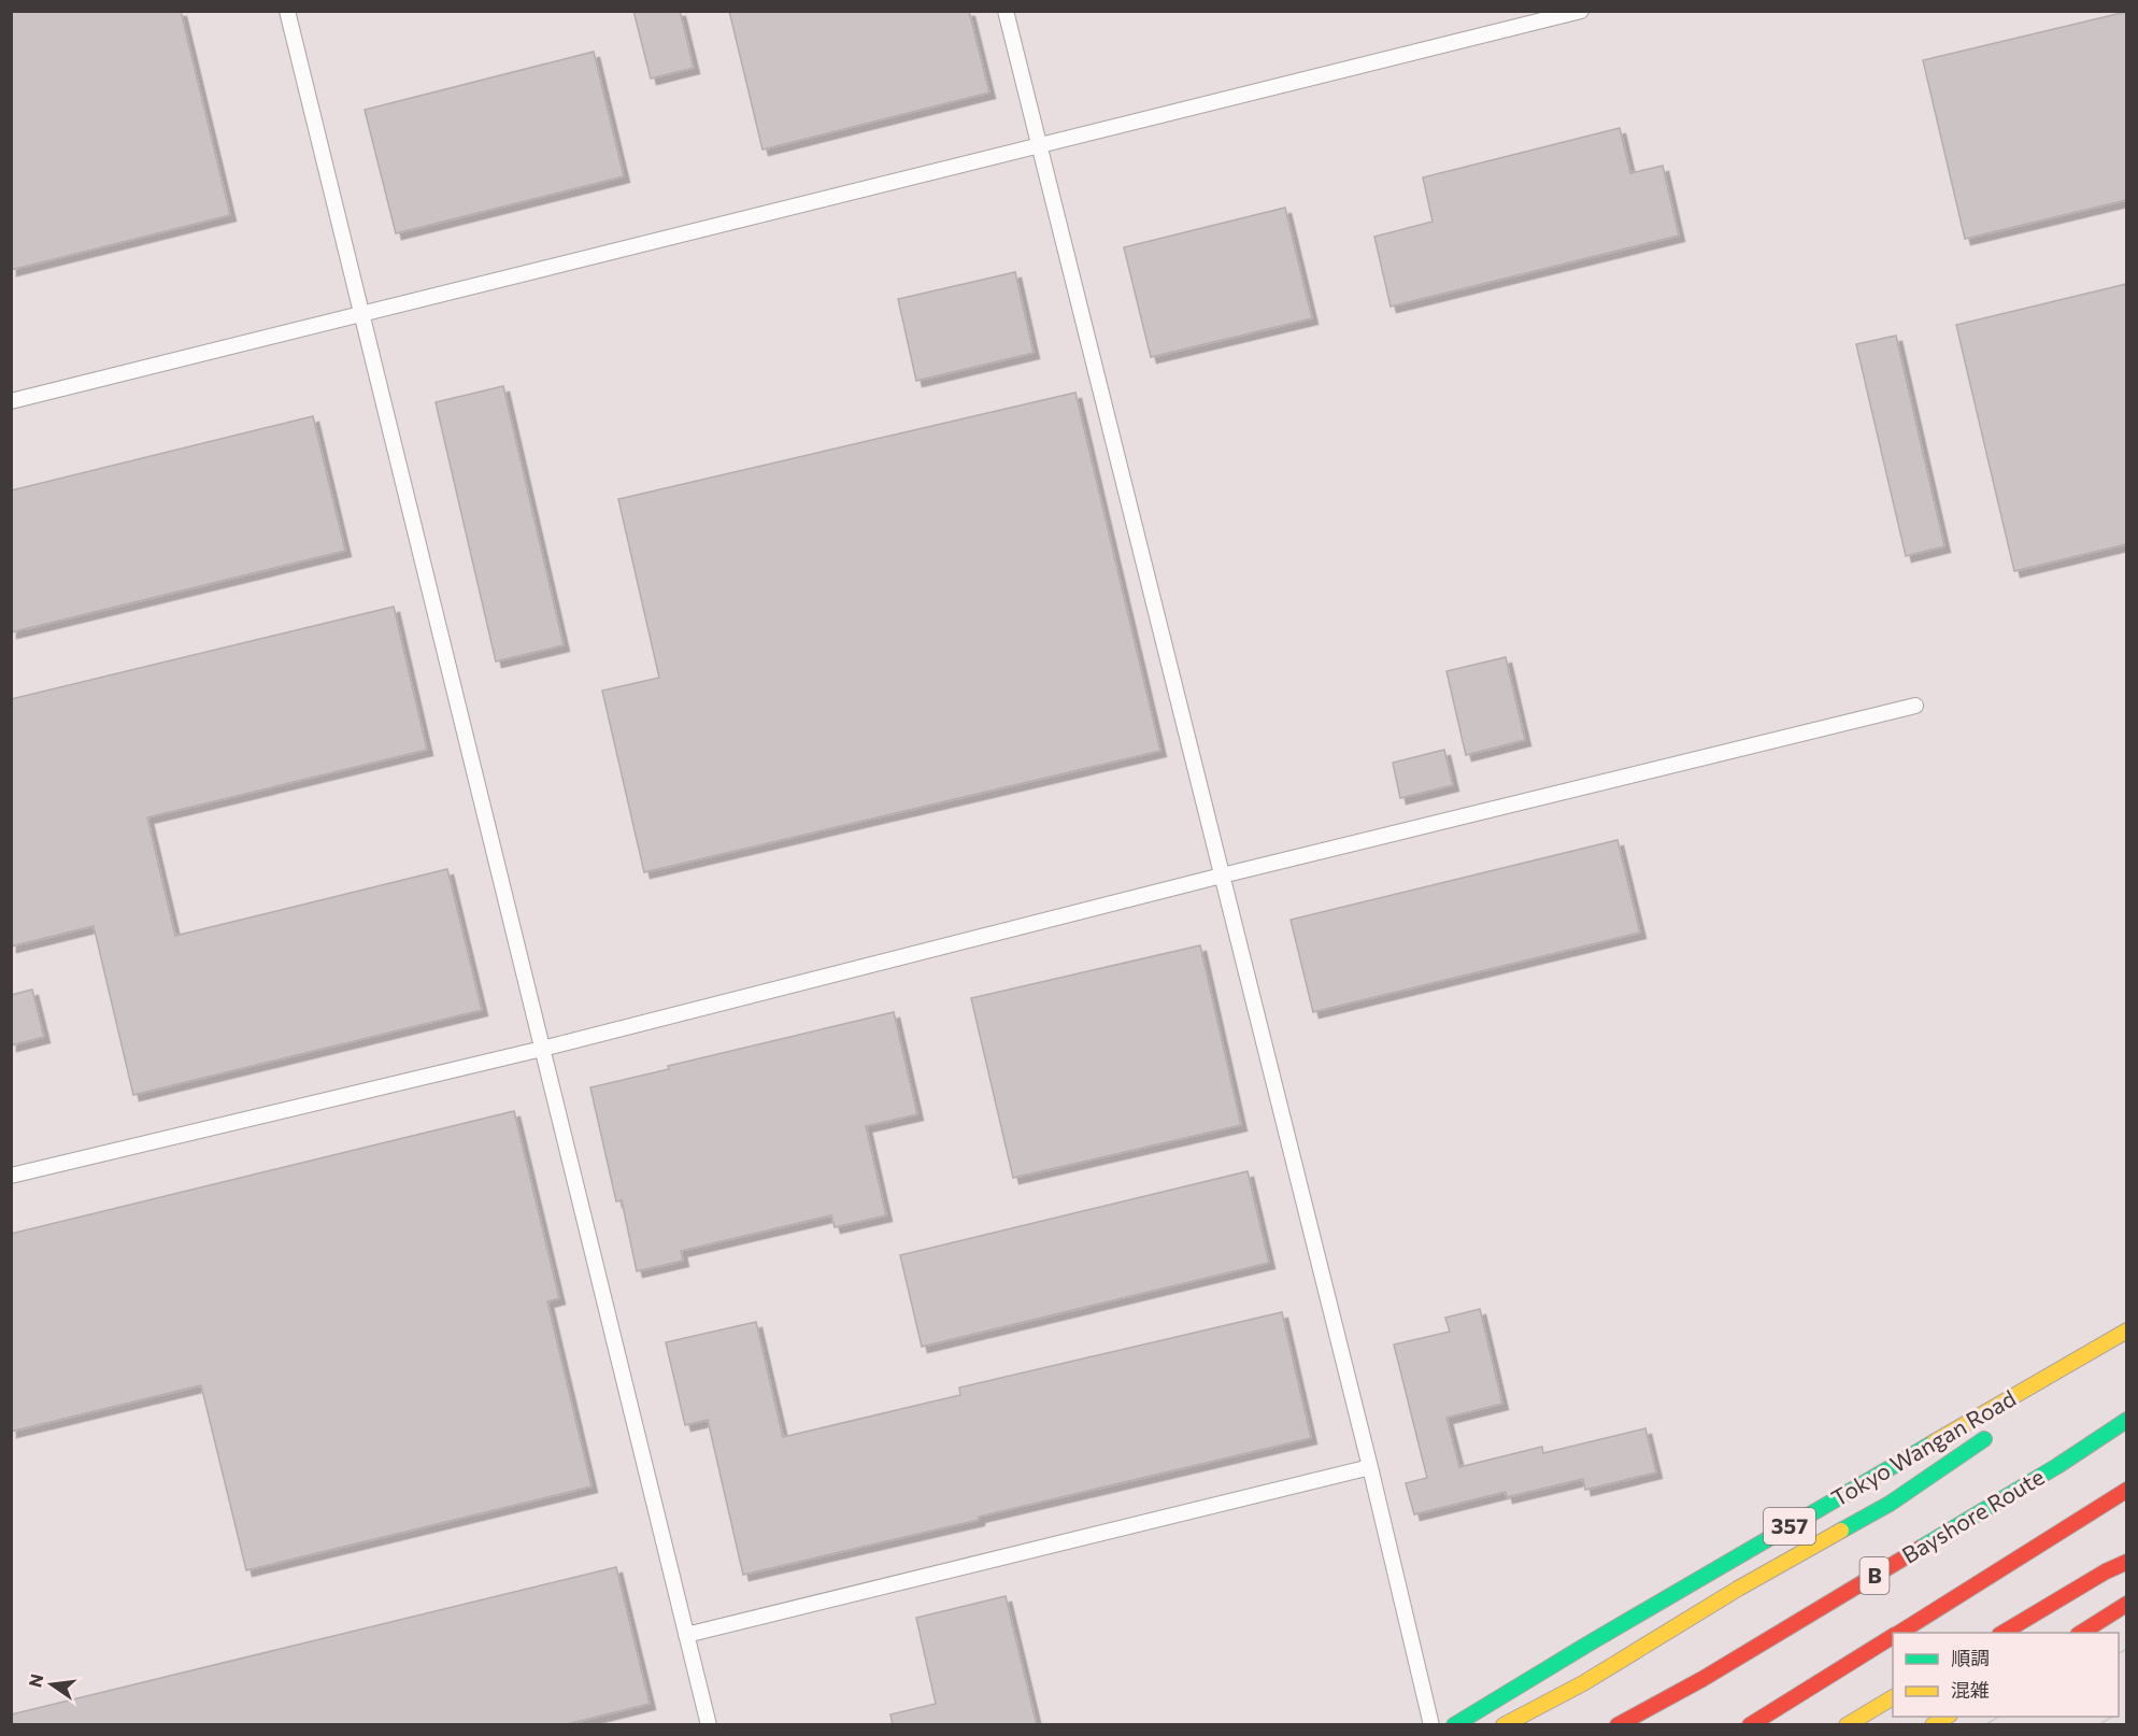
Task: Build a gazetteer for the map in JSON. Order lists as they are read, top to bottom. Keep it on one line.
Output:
{"streets":{"highway":["Tokyo Wangan Road","Bayshore Route","357","B"]},"legend":["順調","混雑"],"north":"left"}
